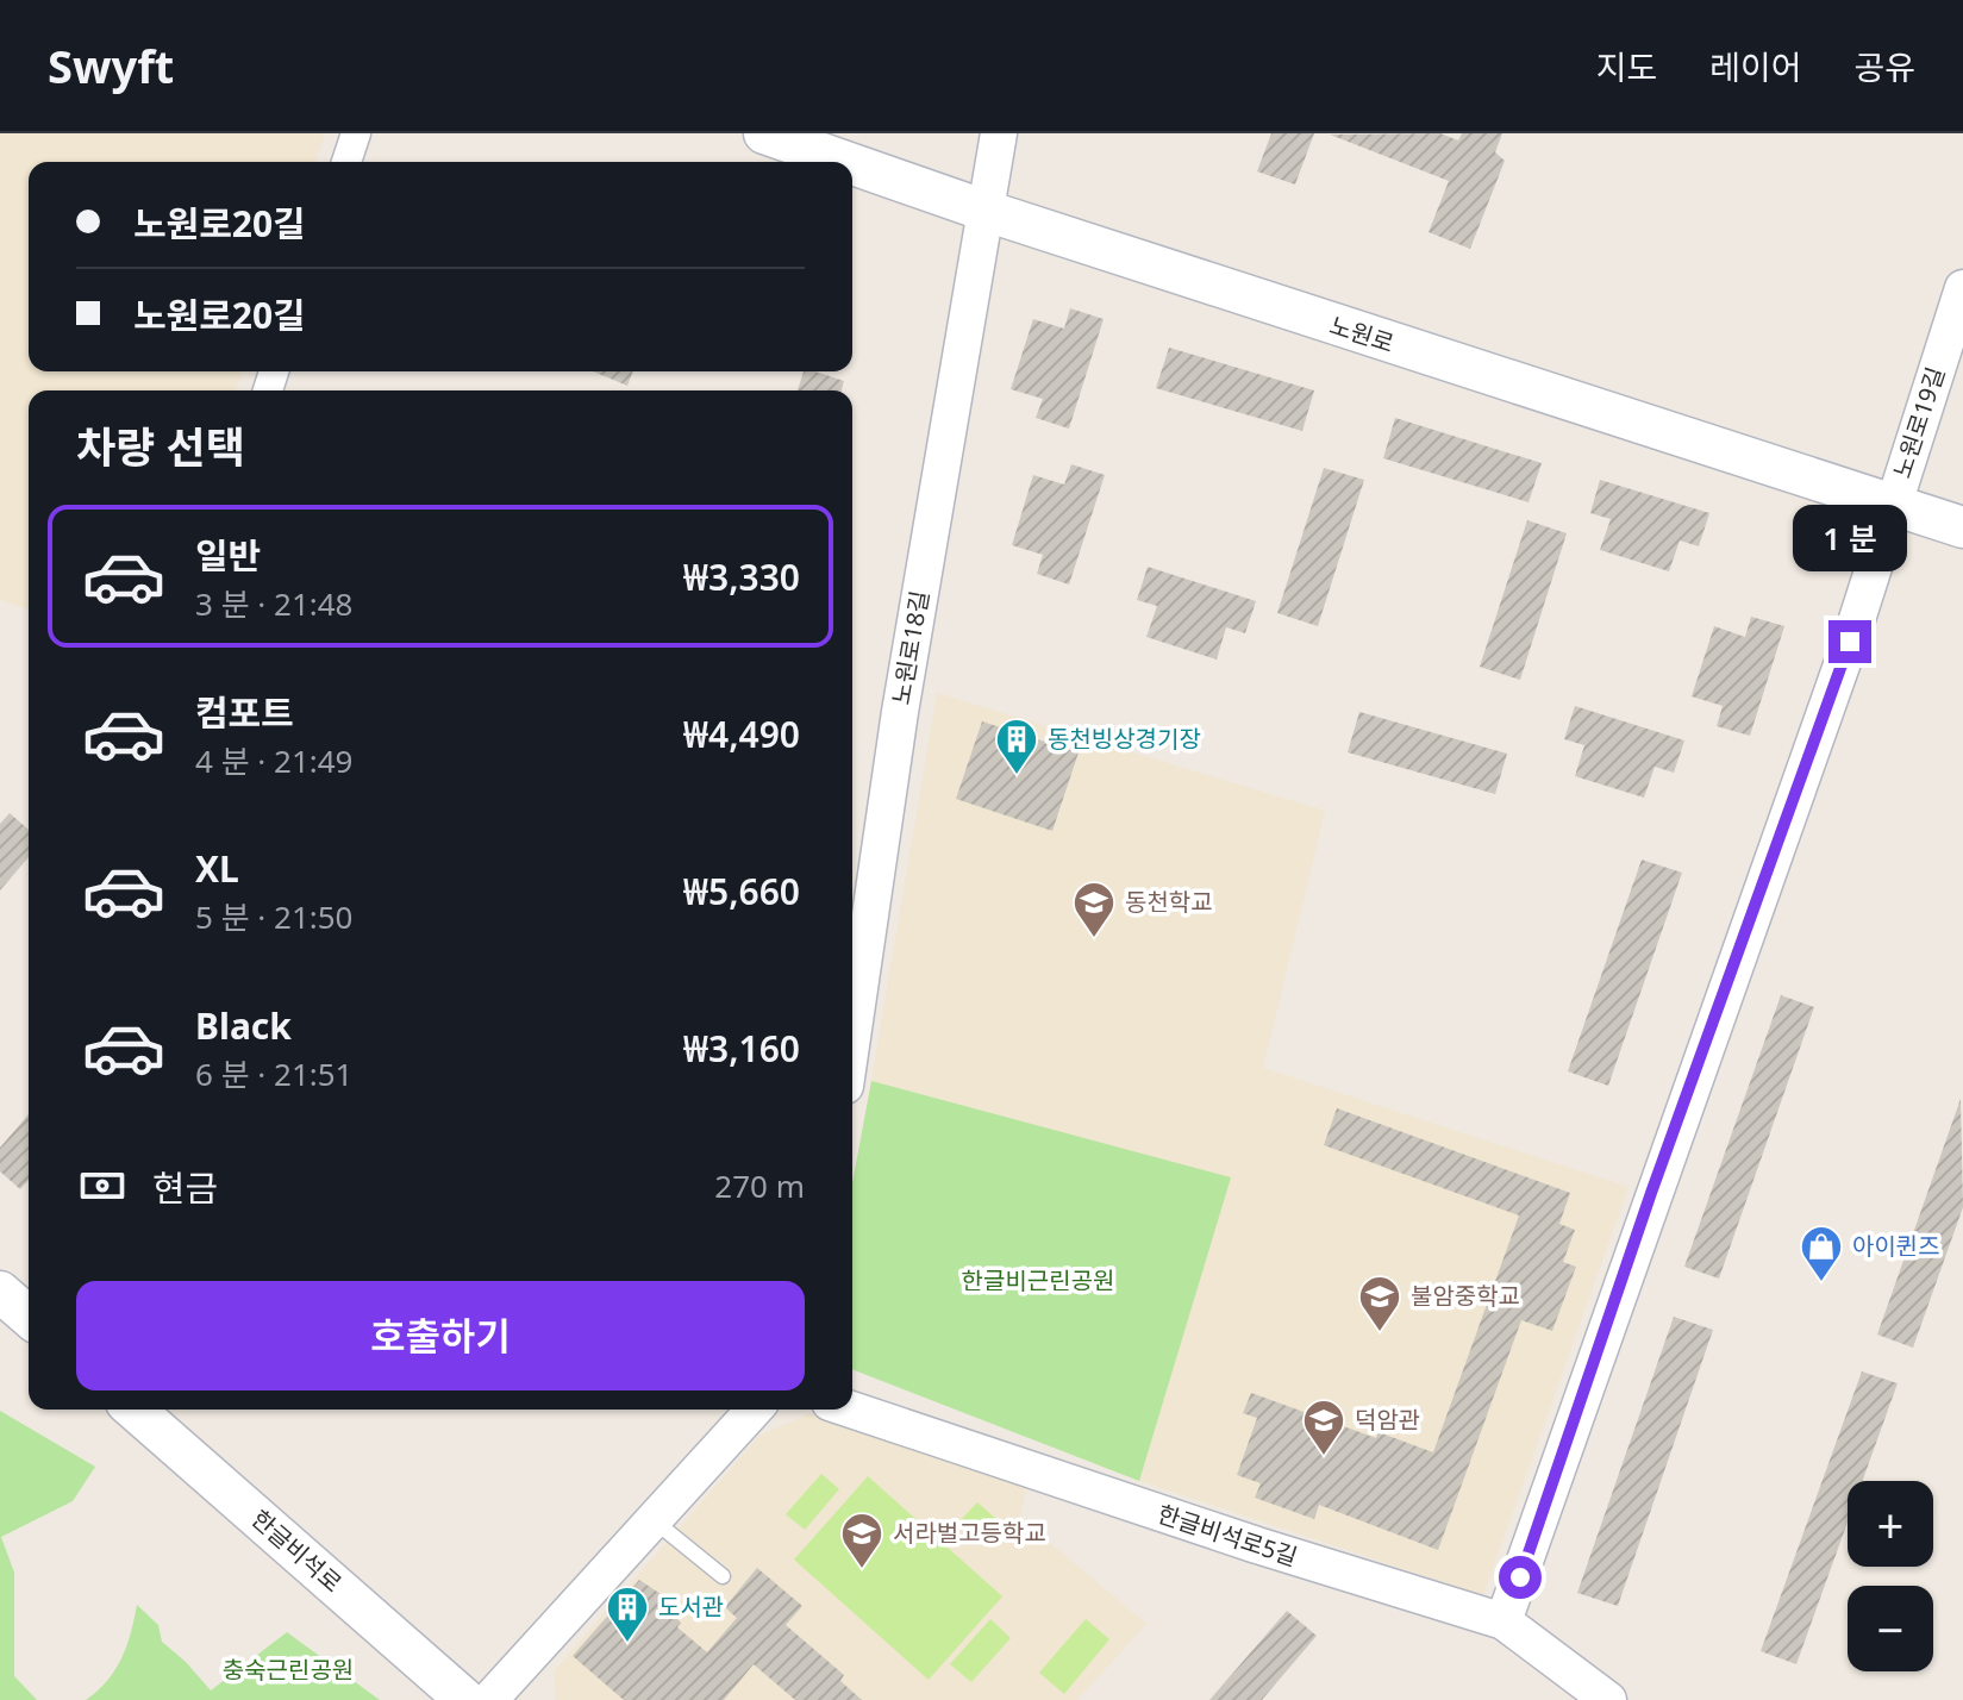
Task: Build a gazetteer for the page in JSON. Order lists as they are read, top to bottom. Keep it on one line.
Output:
{"streets":{"main road":["노원로","한글비석로"],"street":["노원로19길","노원로18길","한글비석로5길"]},"crossings":[["노원로","노원로19길"],["노원로","노원로18길"],["노원로19길","한글비석로5길"]],"parks":["한글비근린공원","충숙근린공원"],"places":{"building":["동천빙상경기장","도서관"],"school or university":["동천학교","불암중학교","덕암관","서라벌고등학교"],"shop":["아이퀸즈"]},"page":{"header":"Swyft","nav":["지도","레이어","공유"],"banner":["노원로20길","노원로20길"],"heading":"차량 선택","bubble":"1 분","list":[{"name":"일반","note":"3 분 · 21:48","value":"₩3,330"},{"name":"컴포트","note":"4 분 · 21:49","value":"₩4,490"},{"name":"XL","note":"5 분 · 21:50","value":"₩5,660"},{"name":"Black","note":"6 분 · 21:51","value":"₩3,160"}],"pay":["현금","270 m"],"buttons":"호출하기","map_buttons":["+","−"]}}
